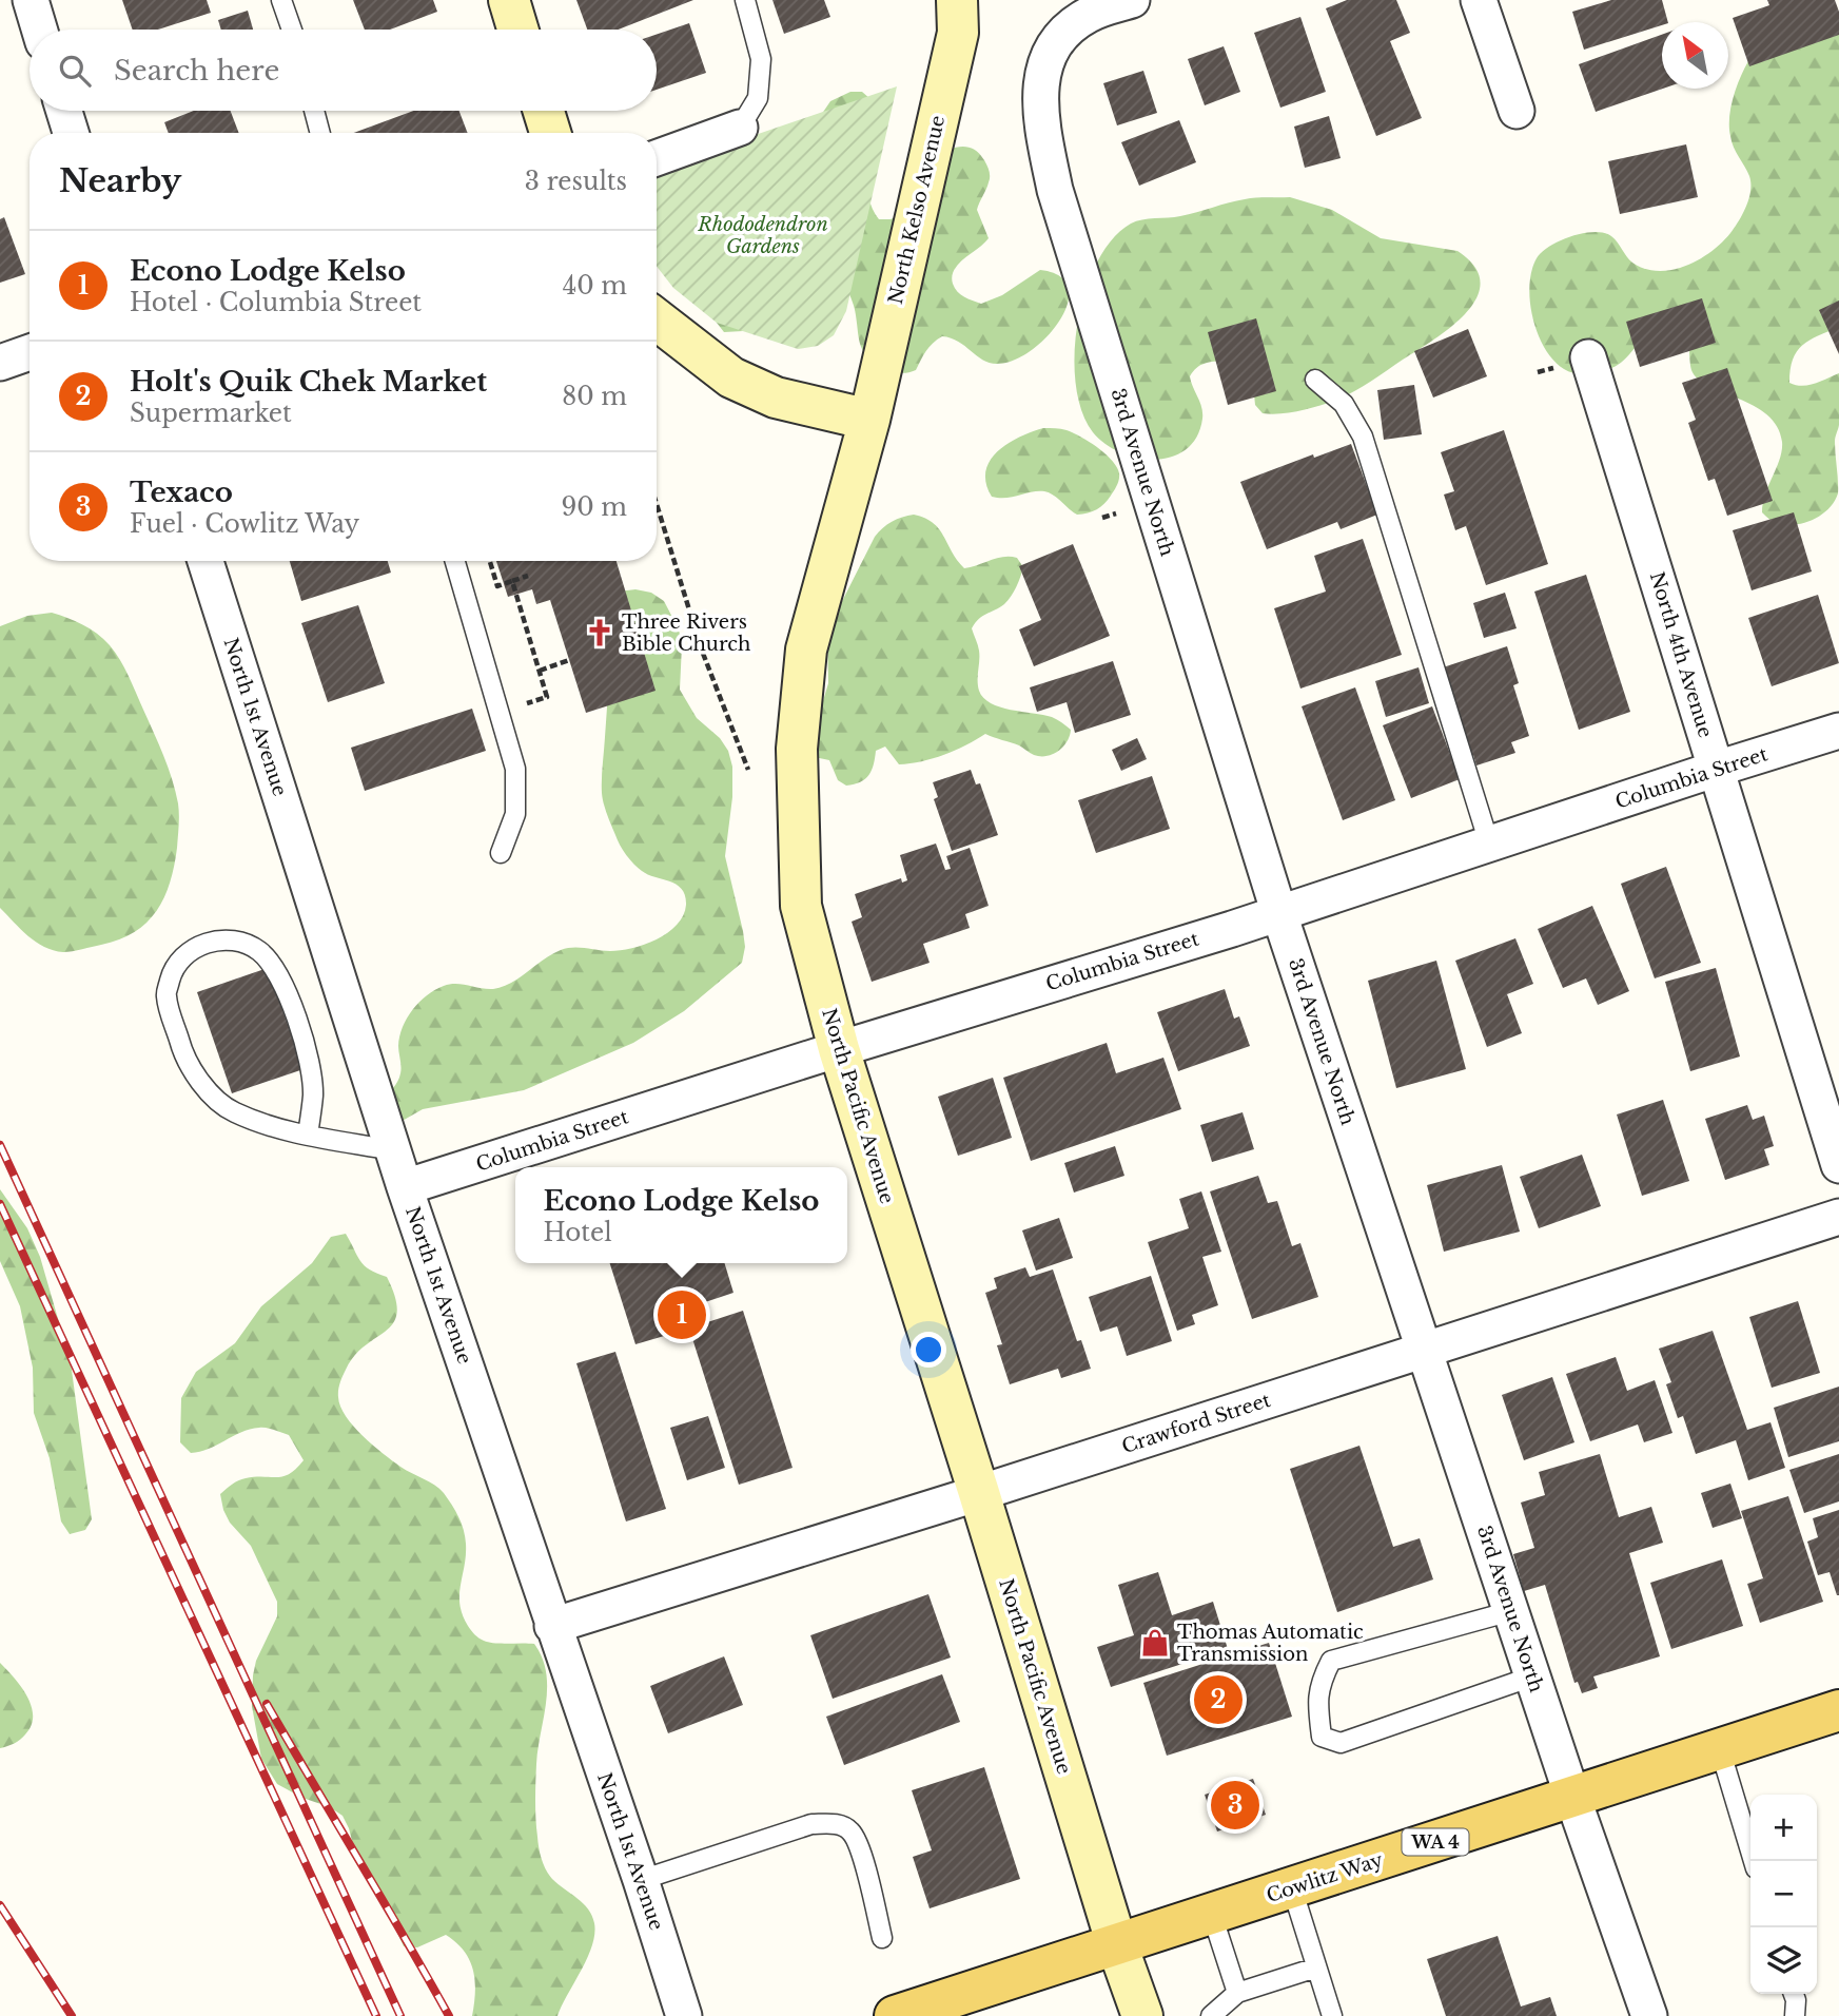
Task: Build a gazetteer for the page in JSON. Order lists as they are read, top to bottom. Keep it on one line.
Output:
{"streets":{"main road":["WA 4","Cowlitz Way"],"street":["North Kelso Avenue","3rd Avenue North","North 4th Avenue","North 1st Avenue","Columbia Street","North Pacific Avenue","Crawford Street"]},"crossings":[["North Kelso Avenue","North Pacific Avenue"],["3rd Avenue North","Columbia Street"],["3rd Avenue North","Crawford Street"],["3rd Avenue North","Cowlitz Way"],["North 4th Avenue","Columbia Street"],["North 1st Avenue","Columbia Street"],["North 1st Avenue","Crawford Street"],["Columbia Street","North Pacific Avenue"],["North Pacific Avenue","Crawford Street"],["North Pacific Avenue","Cowlitz Way"]],"parks":["Rhododendron Gardens"],"places":{"church":["Three Rivers Bible Church"],"shop":["Thomas Automatic Transmission"]},"north":"top left","page":{"search":"Search here","heading":["Nearby","3 results"],"list":[{"mark":"1","name":"Econo Lodge Kelso","note":"Hotel · Columbia Street","value":"40 m"},{"mark":"2","name":"Holt's Quik Chek Market","note":"Supermarket","value":"80 m"},{"mark":"3","name":"Texaco","note":"Fuel · Cowlitz Way","value":"90 m"}],"popup":["Econo Lodge Kelso","Hotel"],"pins":["1","2","3"],"map_buttons":["+","−"]}}
